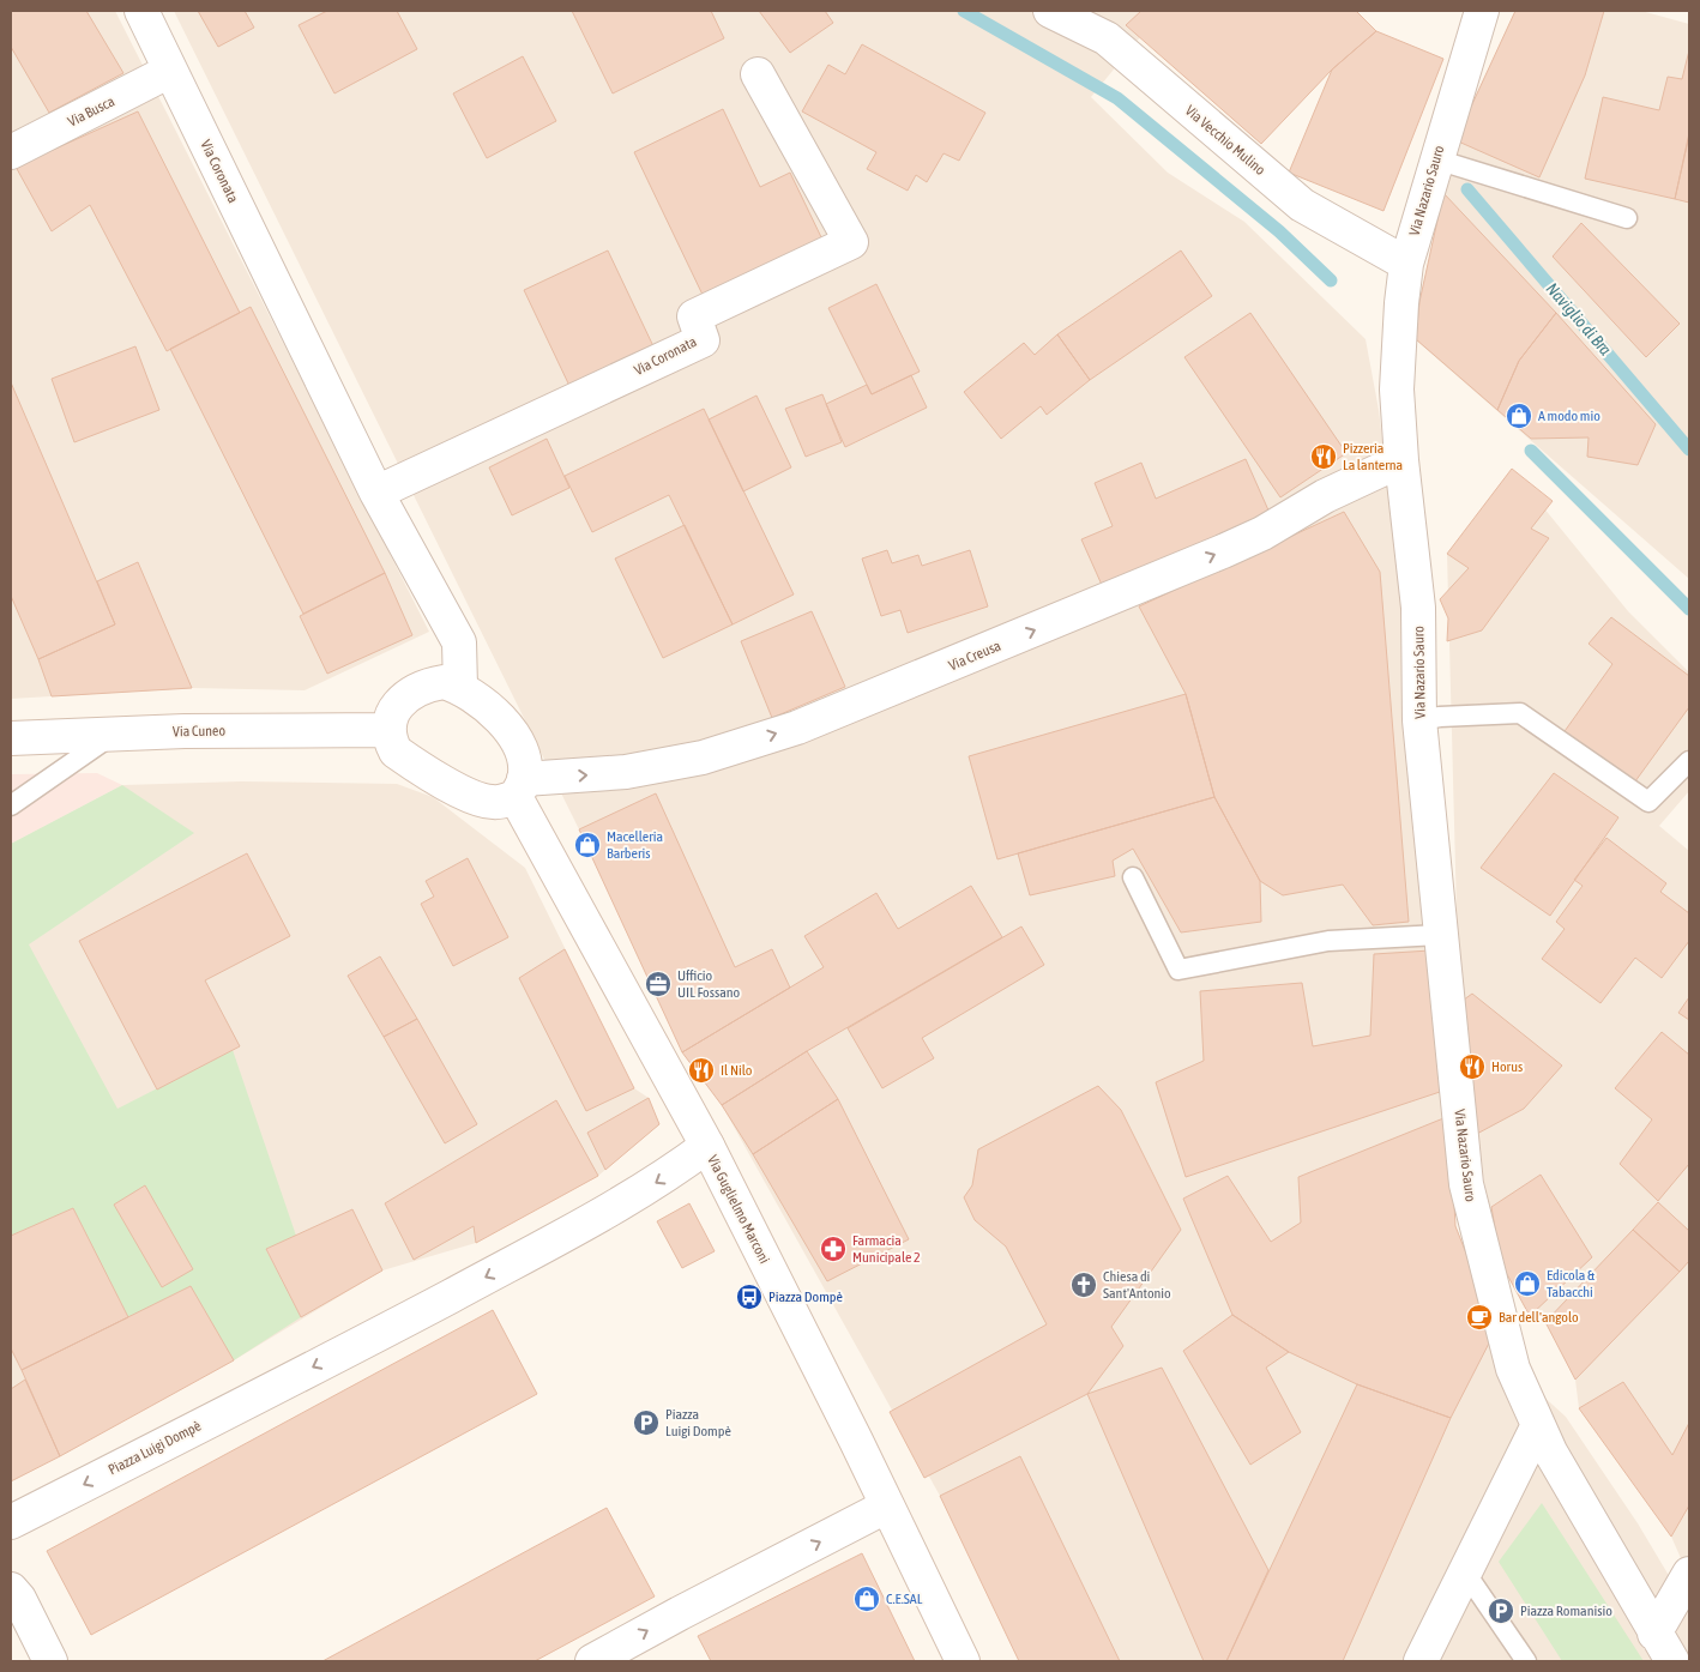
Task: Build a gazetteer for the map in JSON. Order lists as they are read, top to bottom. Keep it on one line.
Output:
{"streets":{"street":["Via Busca","Via Vecchio Mulino","Via Coronata","Via Nazario Sauro","Via Creusa","Via Cuneo","Via Guglielmo Marconi","Piazza Luigi Dompè"]},"crossings":[["Via Busca","Via Coronata"],["Via Vecchio Mulino","Via Nazario Sauro"],["Via Coronata","Via Creusa"],["Via Coronata","Via Cuneo"],["Via Coronata","Via Guglielmo Marconi"],["Via Nazario Sauro","Via Creusa"],["Via Creusa","Via Cuneo"],["Via Creusa","Via Guglielmo Marconi"],["Via Cuneo","Via Guglielmo Marconi"],["Via Guglielmo Marconi","Piazza Luigi Dompè"]],"one_way":["Via Creusa","Piazza Luigi Dompè"],"water":["Naviglio di Bra"],"places":{"shop":["A modo mio","Macelleria Barberis","Edicola & Tabacchi","C.E.SAL"],"restaurant":["Pizzeria La lanterna","Horus","Il Nilo"],"office":["Ufficio UIL Fossano"],"pharmacy":["Farmacia Municipale 2"],"church":["Chiesa di Sant'Antonio"],"bus stop":["Piazza Dompè"],"cafe":["Bar dell'angolo"],"parking":["Piazza Luigi Dompè","Piazza Romanisio"]}}
